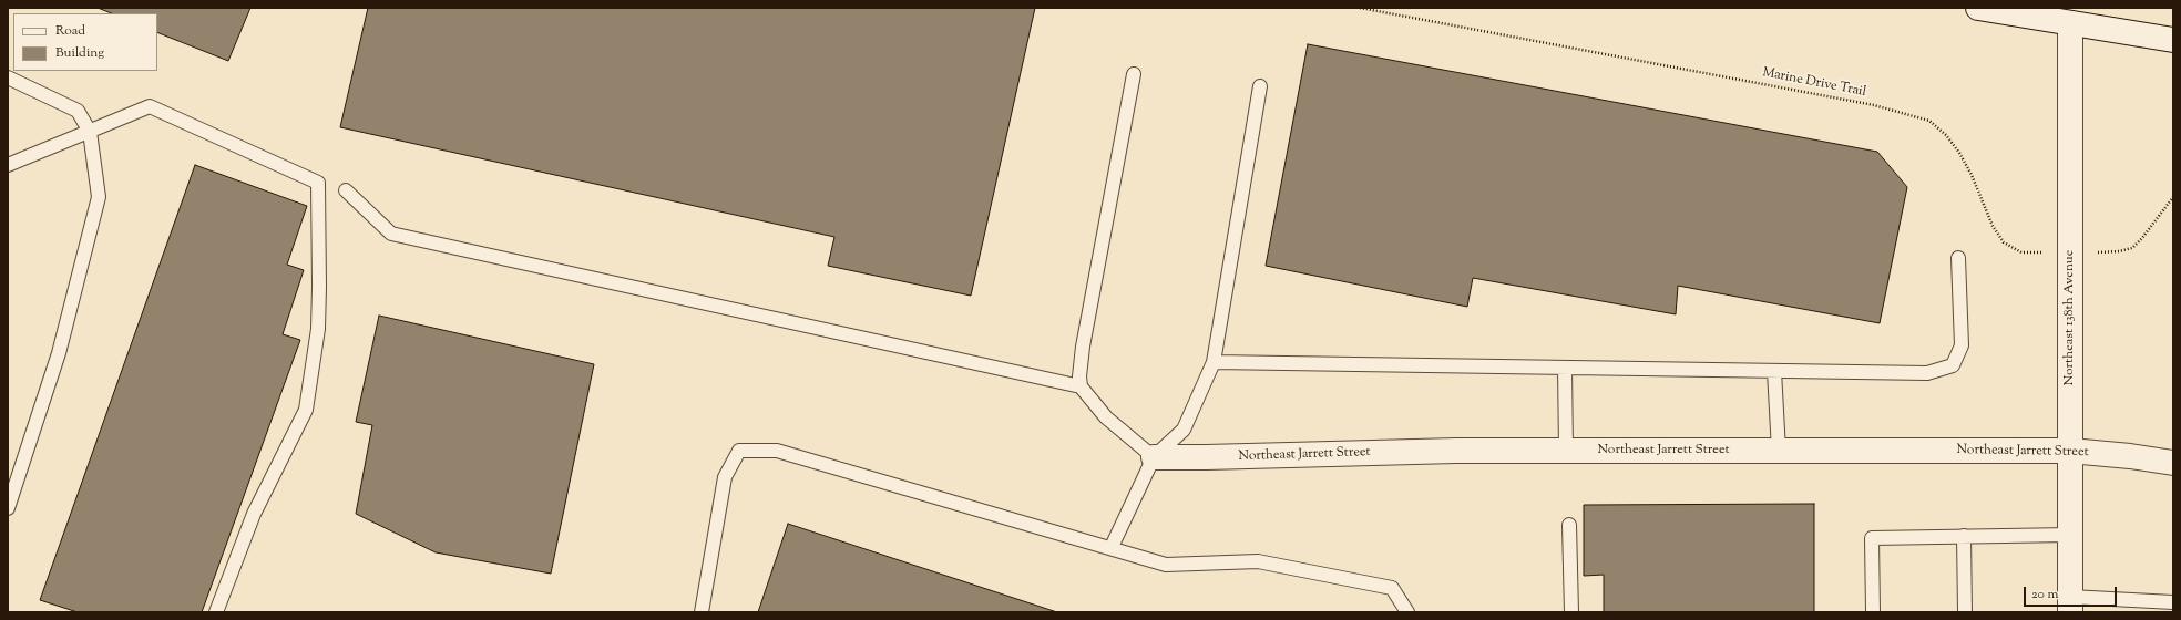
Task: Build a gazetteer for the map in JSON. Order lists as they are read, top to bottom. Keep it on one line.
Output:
{"streets":{"street":["Northeast 138th Avenue","Northeast Jarrett Street"],"path":["Marine Drive Trail"]},"crossings":[["Marine Drive Trail","Northeast 138th Avenue"],["Northeast 138th Avenue","Northeast Jarrett Street"]],"legend":["Road","Building"],"scale_bar":"20 m"}
